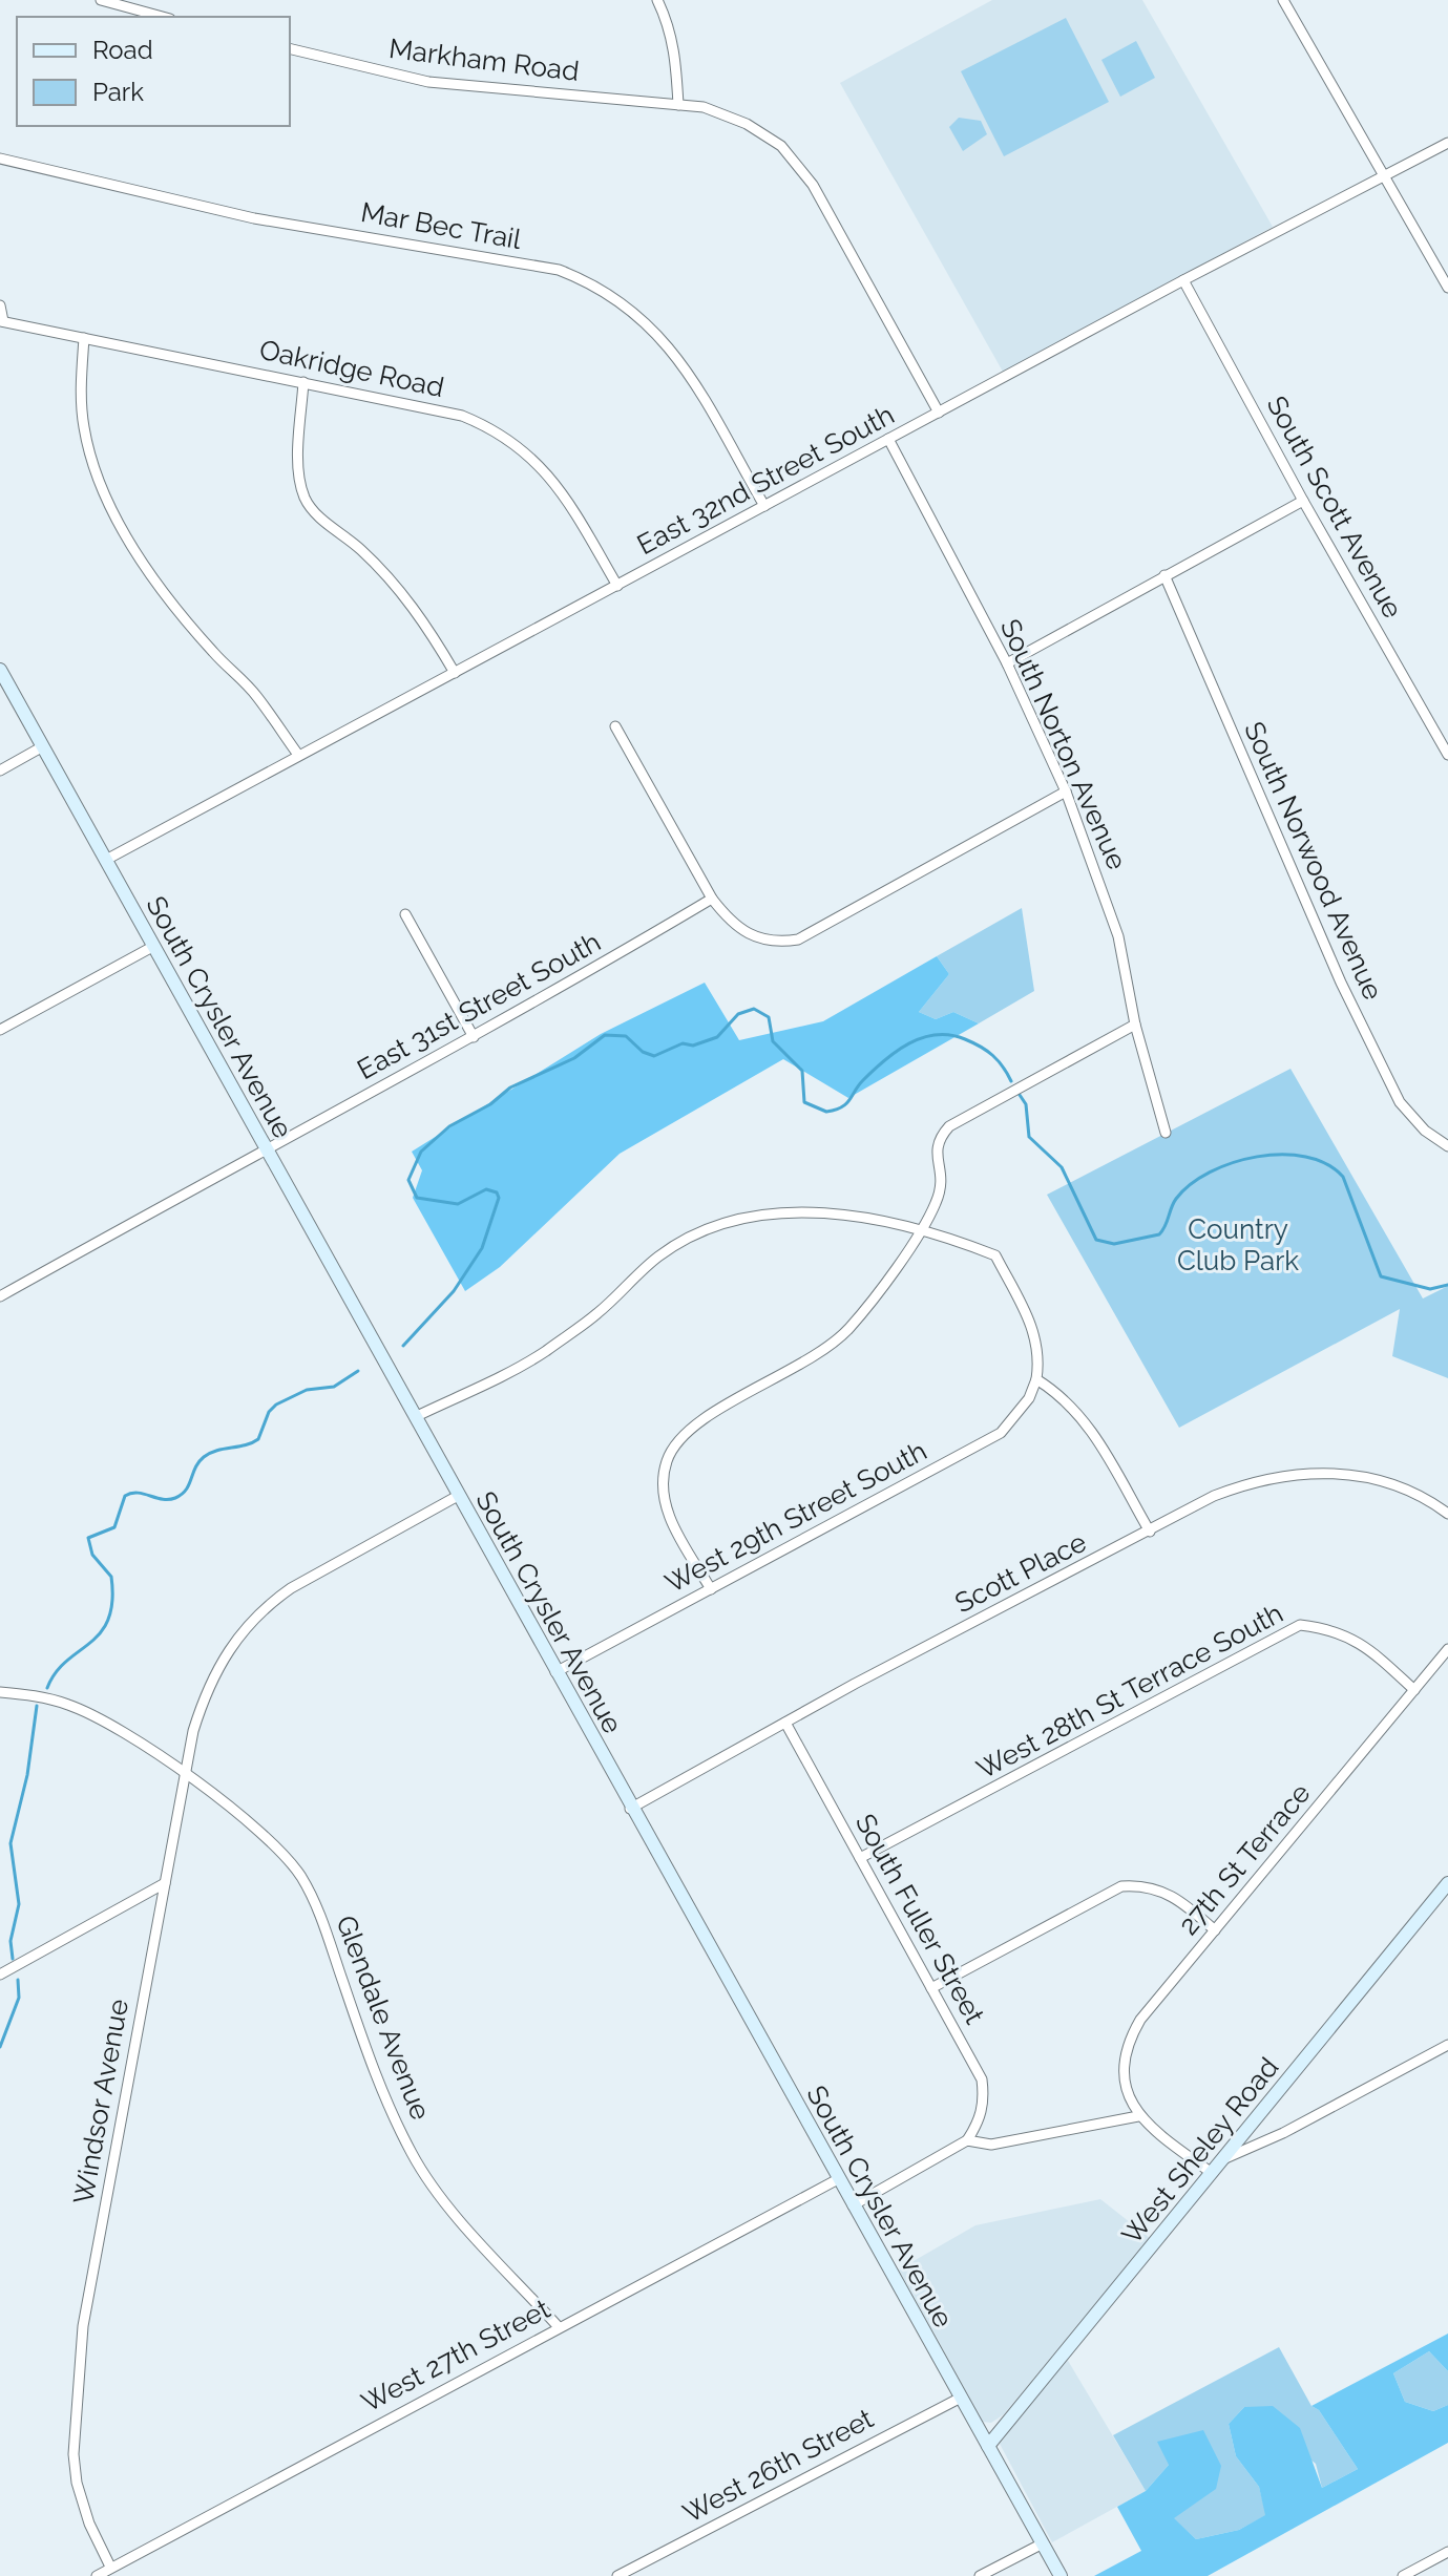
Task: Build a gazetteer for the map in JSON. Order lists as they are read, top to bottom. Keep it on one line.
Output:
{"streets":{"main road":["South Crysler Avenue","West Sheley Road"],"street":["Markham Road","Mar Bec Trail","Oakridge Road","East 32nd Street South","South Scott Avenue","South Norton Avenue","South Norwood Avenue","East 31st Street South","West 29th Street South","Scott Place","West 28th St Terrace South","27th St Terrace","South Fuller Street","Glendale Avenue","Windsor Avenue","West 27th Street","West 26th Street"]},"crossings":[["Mar Bec Trail","East 32nd Street South"],["Oakridge Road","East 32nd Street South"],["East 32nd Street South","South Scott Avenue"],["East 32nd Street South","South Norton Avenue"],["East 32nd Street South","South Crysler Avenue"],["East 31st Street South","South Crysler Avenue"],["South Crysler Avenue","West 29th Street South"],["South Crysler Avenue","Scott Place"],["South Crysler Avenue","Windsor Avenue"],["South Crysler Avenue","West Sheley Road"],["South Crysler Avenue","West 27th Street"],["South Crysler Avenue","West 26th Street"],["Scott Place","South Fuller Street"],["West 28th St Terrace South","27th St Terrace"],["West 28th St Terrace South","South Fuller Street"],["Glendale Avenue","Windsor Avenue"],["Glendale Avenue","West 27th Street"],["Windsor Avenue","West 27th Street"]],"parks":["Country Club Park"],"legend":["Road","Park"]}
